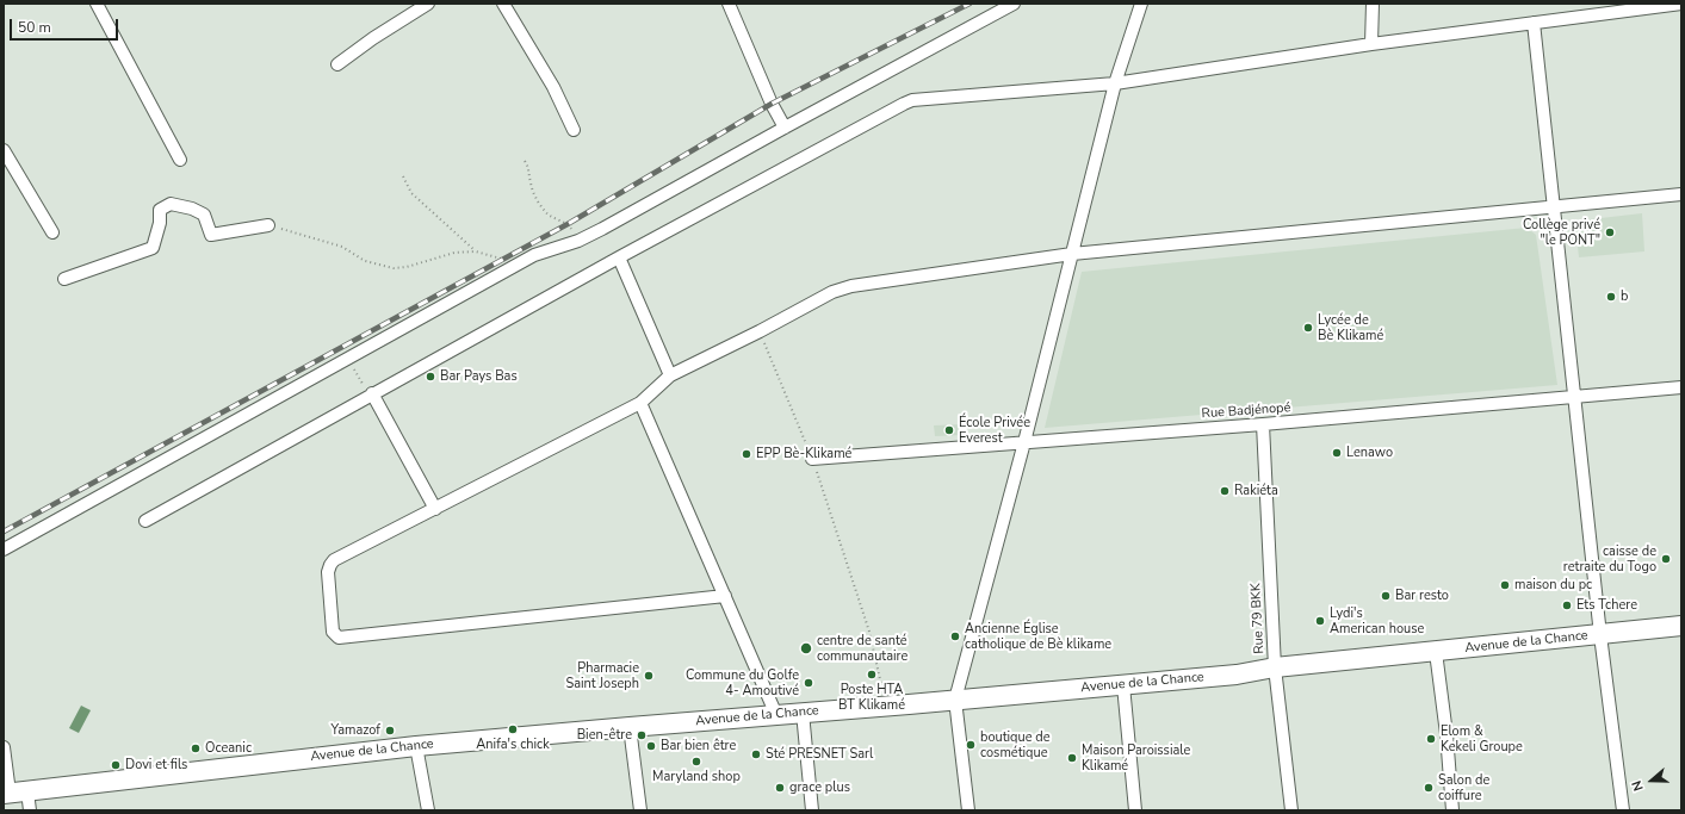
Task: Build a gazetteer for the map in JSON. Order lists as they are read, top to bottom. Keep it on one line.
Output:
{"streets":{"main road":["Avenue de la Chance"],"street":["Rue Badjénopé","Rue 79 BKK"]},"crossings":[["Rue Badjénopé","Rue 79 BKK"],["Rue 79 BKK","Avenue de la Chance"]],"places":["Collège privé \"le PONT\"","b","Lycée de Bè Klikamé","Bar Pays Bas","École Privée Everest","Lenawo","EPP Bè-Klikamé","Rakiéta","caisse de retraite du Togo","maison du pc","Bar resto","Ets Tchere","Lydi's American house","Ancienne Église catholique de Bè klikame","centre de santé communautaire","Poste HTA BT Klikamé","Pharmacie Saint Joseph","Commune du Golfe 4- Amoutivé","Anifa's chick","Yamazof","Bien-être","Elom & Kekeli Groupe","boutique de cosmétique","Bar bien être","Oceanic","Sté PRESNET Sarl","Maison Paroissiale Klikamé","Maryland shop","Dovi et fils","grace plus","Salon de coiffure"],"scale_bar":"50 m","north":"left"}
